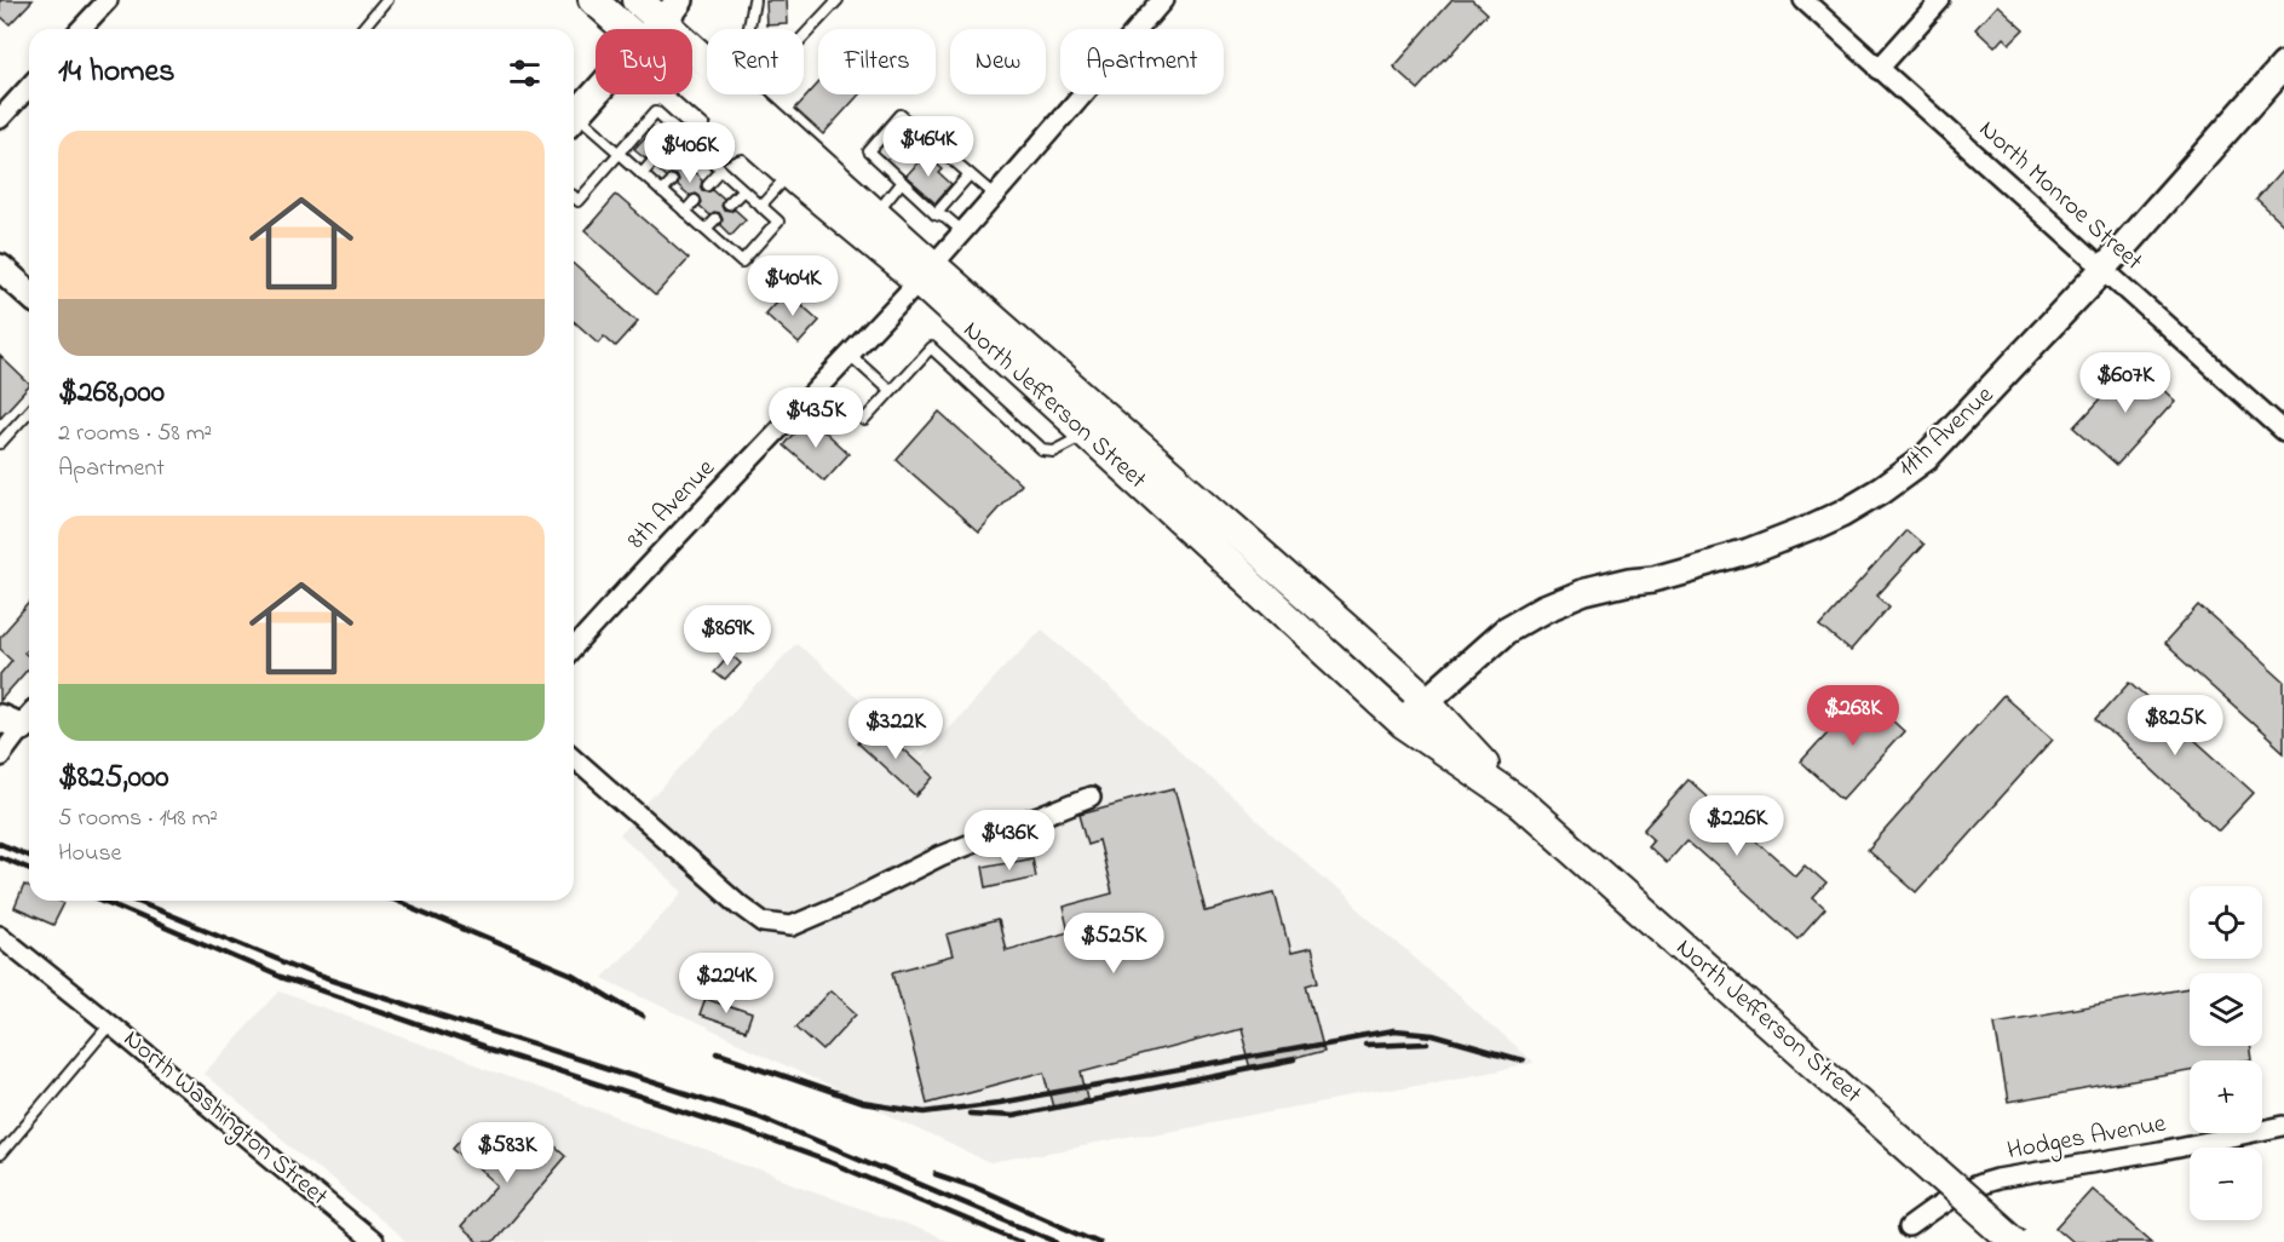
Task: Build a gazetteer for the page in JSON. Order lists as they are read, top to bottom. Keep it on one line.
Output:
{"streets":{"main road":["North Jefferson Street"],"street":["North Monroe Street","11th Avenue","8th Avenue","North Washington Street","Hodges Avenue"]},"crossings":[["North Monroe Street","11th Avenue"],["North Jefferson Street","11th Avenue"],["North Jefferson Street","8th Avenue"]],"page":{"chip":["Buy","Rent","Filters","New","Apartment"],"heading":"14 homes","price":["$464K","$406K","$404K","$607K","$435K","$869K","$268K","$825K","$322K","$226K","$436K","$525K","$224K","$583K"],"list":[{"name":"$268,000","note":"2 rooms · 58 m² · Apartment"},{"name":"$825,000","note":"5 rooms · 148 m² · House"}],"map_buttons":["+","−"]}}
